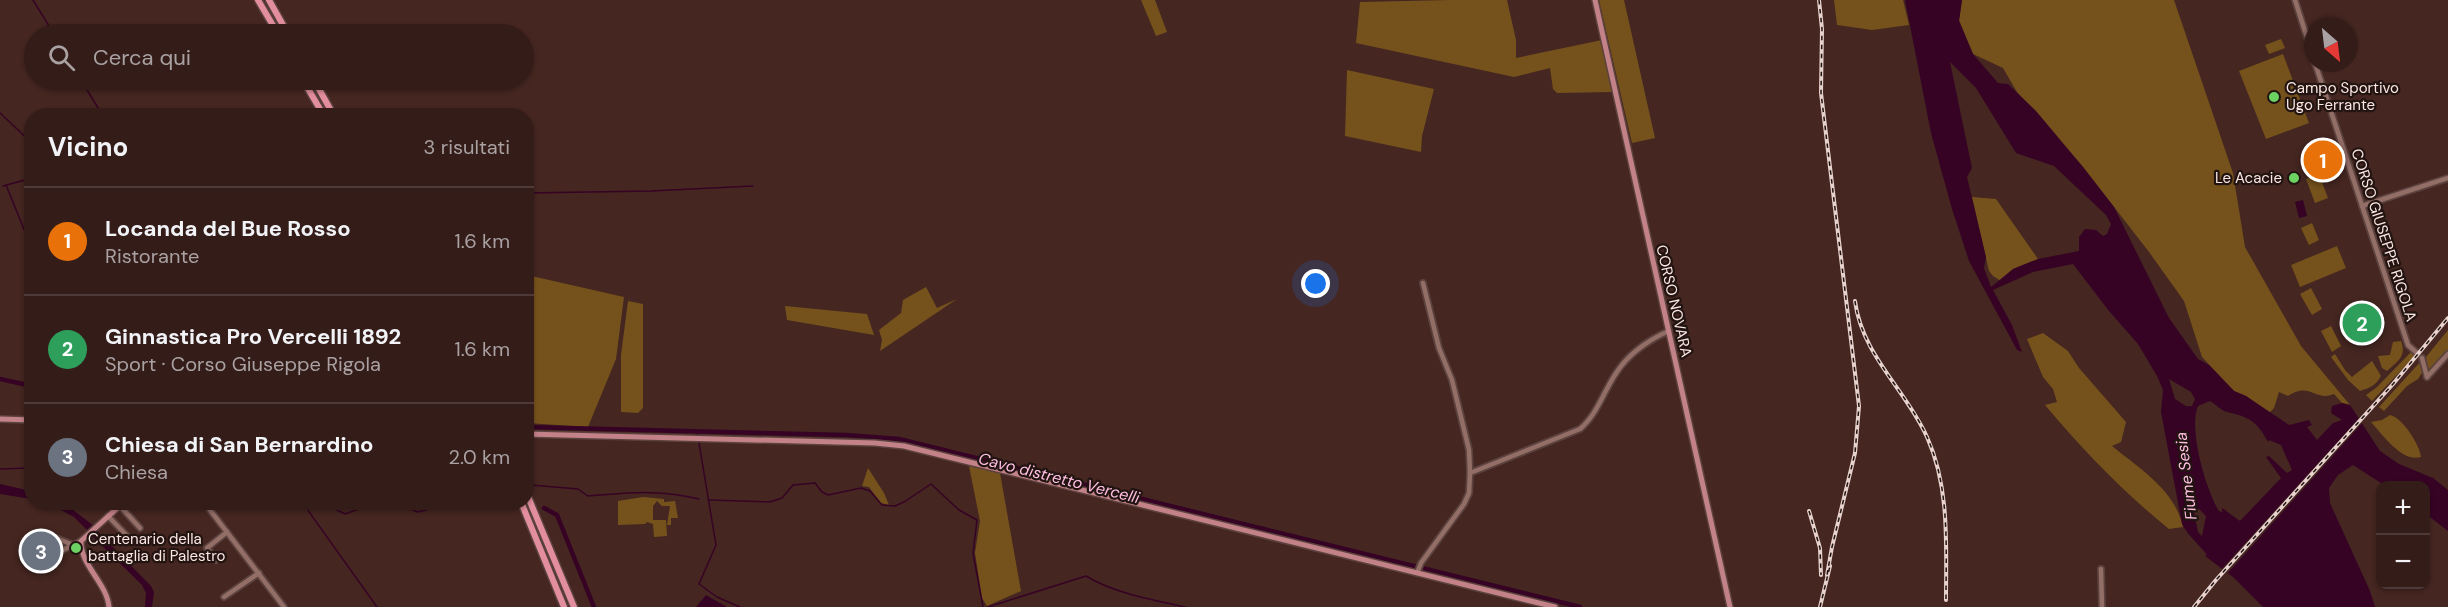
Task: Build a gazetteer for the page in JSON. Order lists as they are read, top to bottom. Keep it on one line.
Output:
{"streets":{"main road":["CORSO NOVARA"],"street":["CORSO GIUSEPPE RIGOLA"]},"water":["Fiume Sesia","Cavo distretto Vercelli"],"places":["Campo Sportivo Ugo Ferrante","Le Acacie","Centenario della battaglia di Palestro"],"north":"bottom right","page":{"search":"Cerca qui","heading":["Vicino","3 risultati"],"pins":["1","2","3"],"list":[{"mark":"1","name":"Locanda del Bue Rosso","note":"Ristorante","value":"1.6 km"},{"mark":"2","name":"Ginnastica Pro Vercelli 1892","note":"Sport · Corso Giuseppe Rigola","value":"1.6 km"},{"mark":"3","name":"Chiesa di San Bernardino","note":"Chiesa","value":"2.0 km"}],"map_buttons":["+","−"]}}
